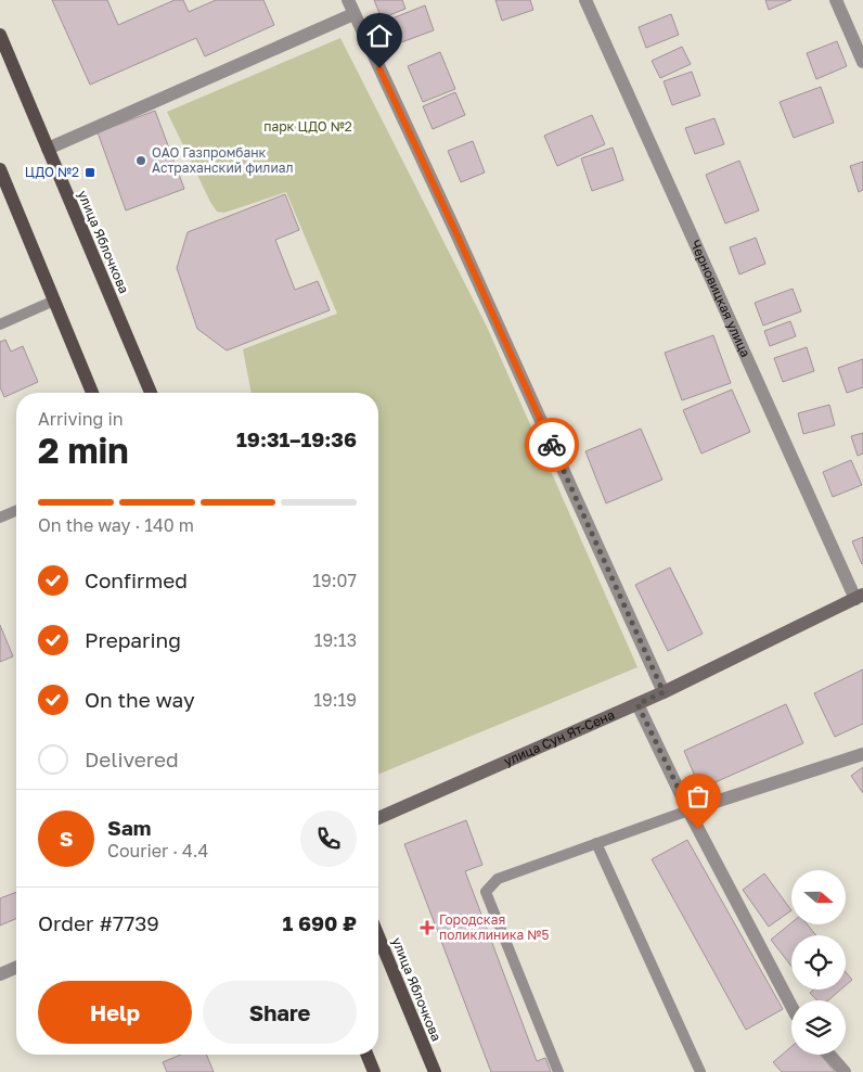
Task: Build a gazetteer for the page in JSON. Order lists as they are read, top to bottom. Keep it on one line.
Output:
{"streets":{"main road":["улица Яблочкова","улица Сун Ят-Сена"],"street":["Черновицкая улица"]},"crossings":[["Черновицкая улица","улица Сун Ят-Сена"]],"parks":["парк ЦДО №2"],"places":{"other":["ОАО Газпромбанк Астраханский филиал"],"transit":["ЦДО №2"],"health":["Городская поликлиника №5"]},"north":"right","page":{"heading":["2 min","Arriving in","19:31–19:36"],"panel":["Sam","Courier · 4.4","Order #7739","1 690 ₽"],"bar":"On the way · 140 m","list":[["Confirmed","19:07"],["Preparing","19:13"],["On the way","19:19"],"Delivered"],"round":"S","buttons":["Help","Share"]}}
